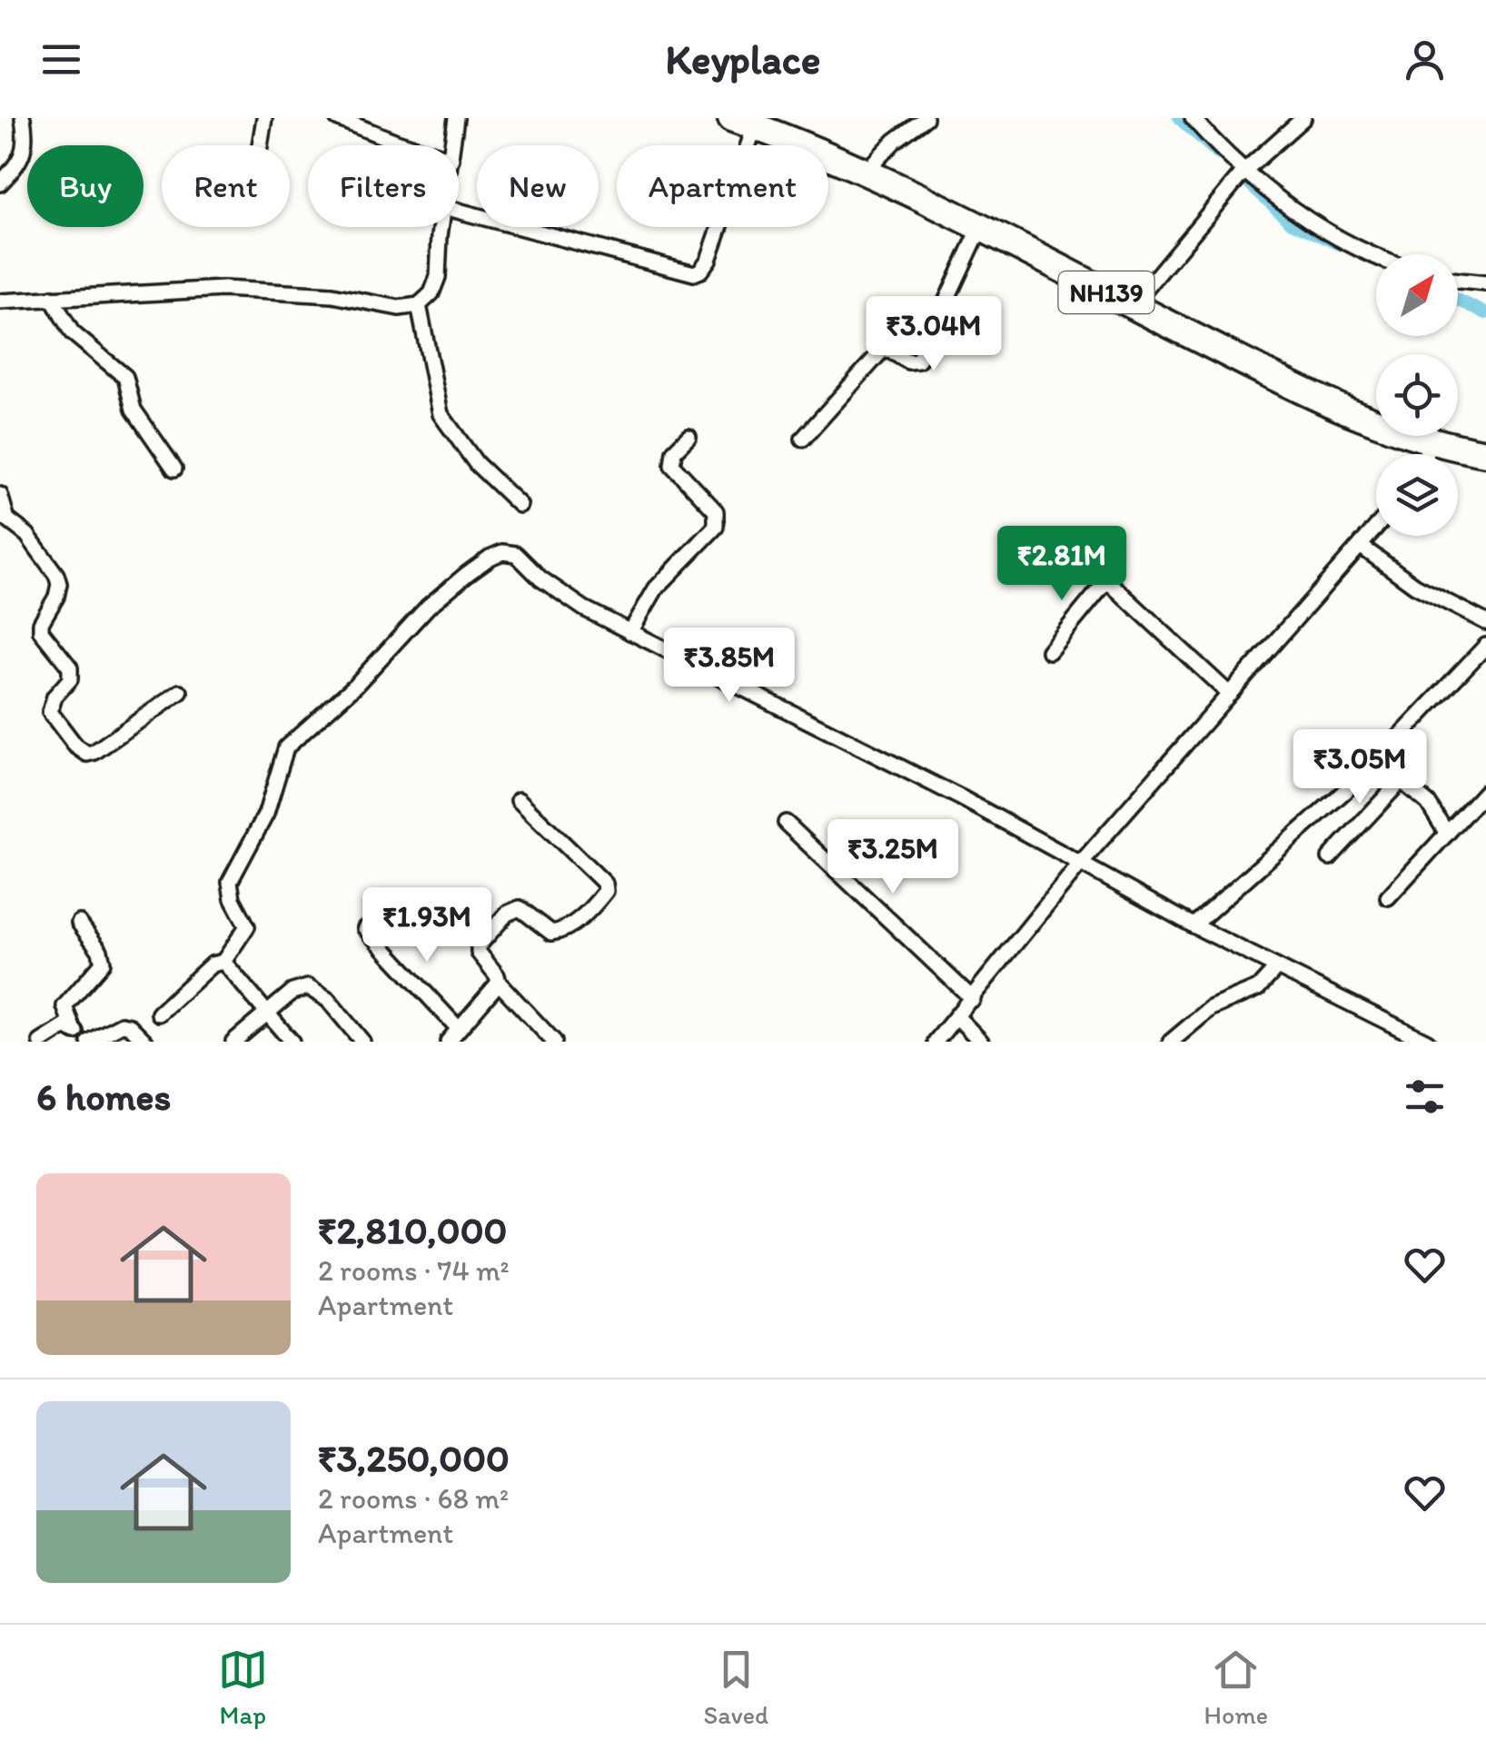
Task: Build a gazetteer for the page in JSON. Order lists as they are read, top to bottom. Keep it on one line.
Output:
{"streets":{"highway":["NH139"]},"north":"top right","page":{"header":"Keyplace","chip":["Buy","Rent","Filters","New","Apartment"],"price":["₹3.04M","₹2.81M","₹3.85M","₹3.05M","₹3.25M","₹1.93M"],"heading":"6 homes","list":[{"name":"₹2,810,000","note":"2 rooms · 74 m² · Apartment"},{"name":"₹3,250,000","note":"2 rooms · 68 m² · Apartment"}],"tabs":["Map","Saved","Home"]}}
